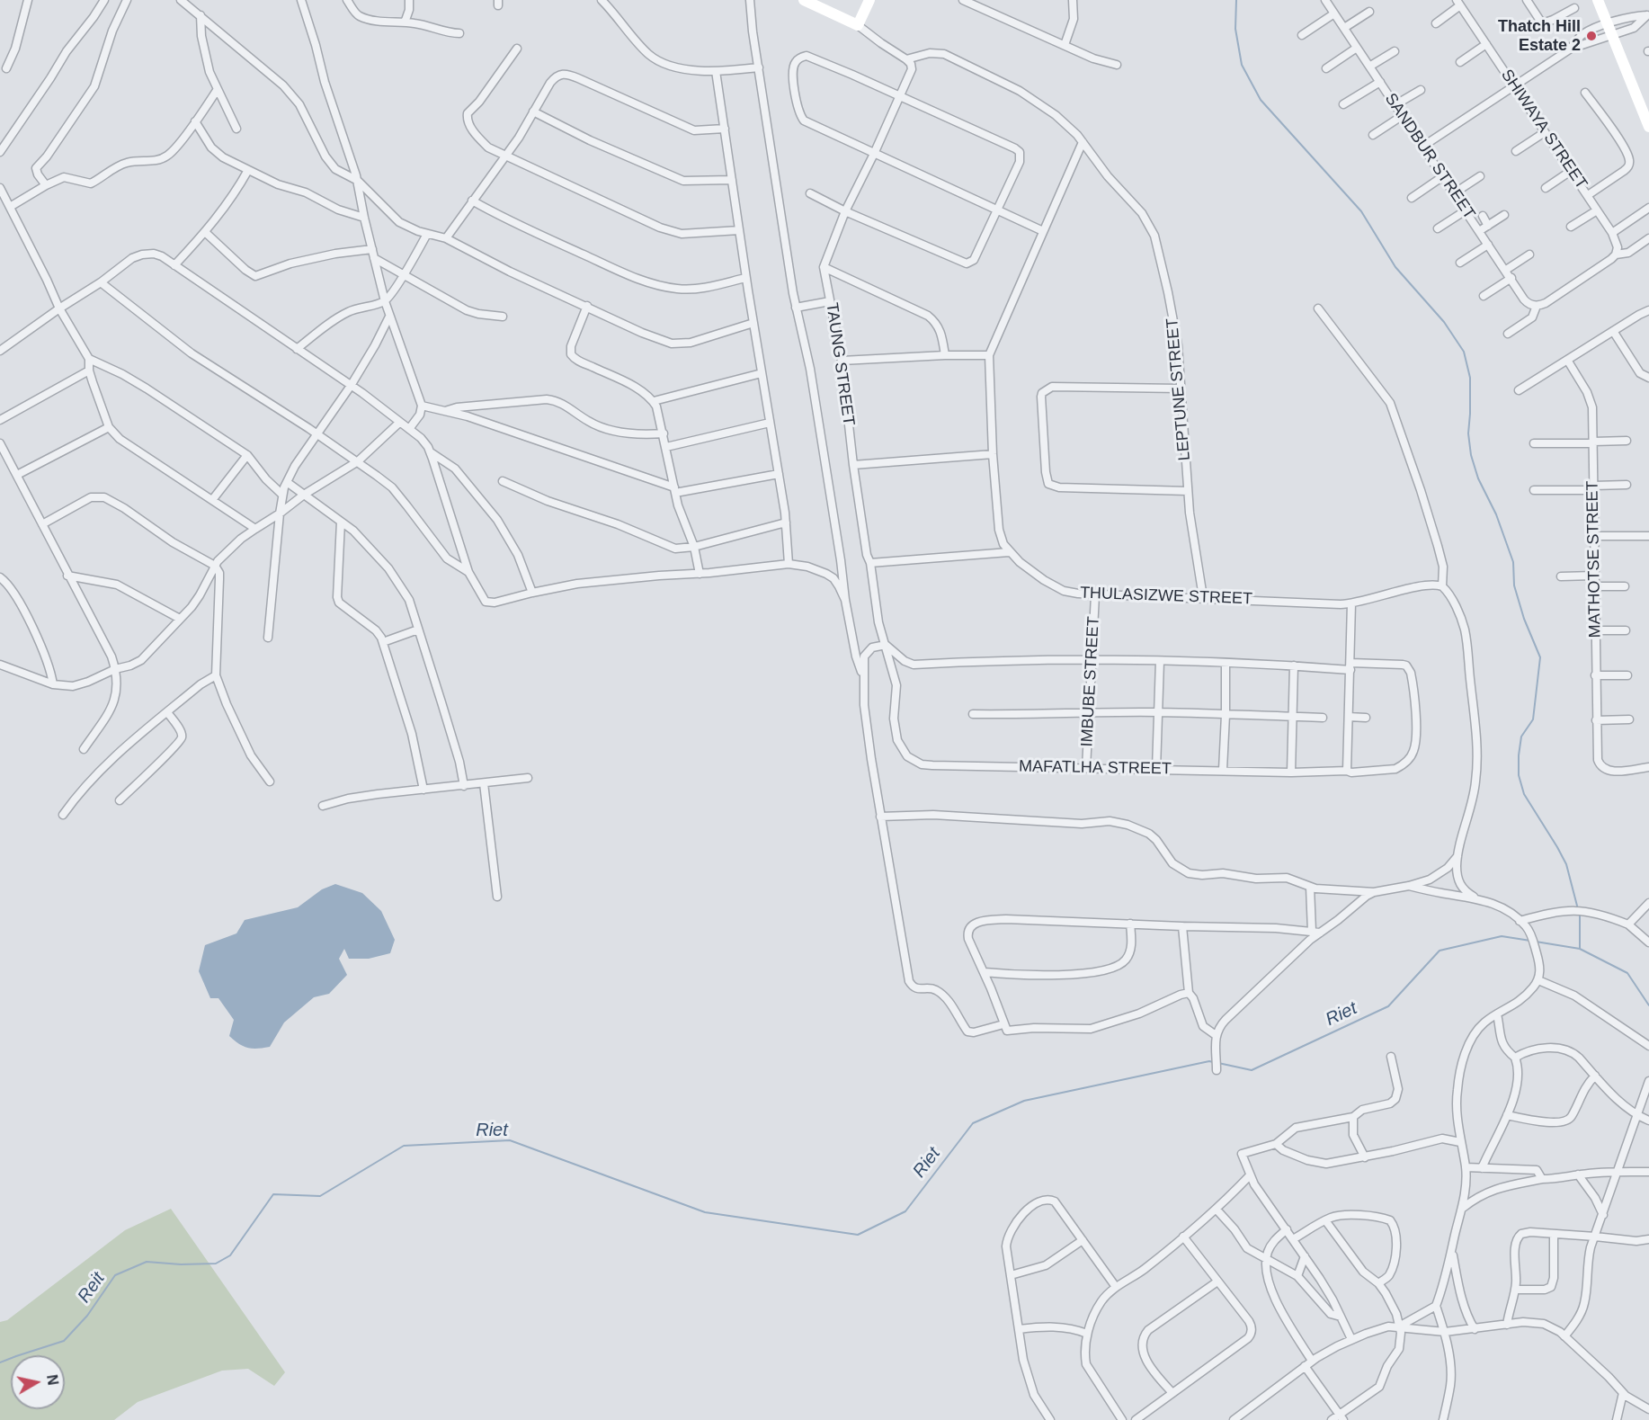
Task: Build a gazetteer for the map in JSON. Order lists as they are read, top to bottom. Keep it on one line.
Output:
{"streets":{"street":["SHIWAYA STREET","SANDBUR STREET","TAUNG STREET","LEPTUNE STREET","MATHOTSE STREET","THULASIZWE STREET","IMBUBE STREET","MAFATLHA STREET"]},"crossings":[["TAUNG STREET","MAFATLHA STREET"],["LEPTUNE STREET","THULASIZWE STREET"],["THULASIZWE STREET","IMBUBE STREET"],["IMBUBE STREET","MAFATLHA STREET"]],"water":["Riet","Reit"],"places":["Thatch Hill Estate 2"],"north":"right"}
